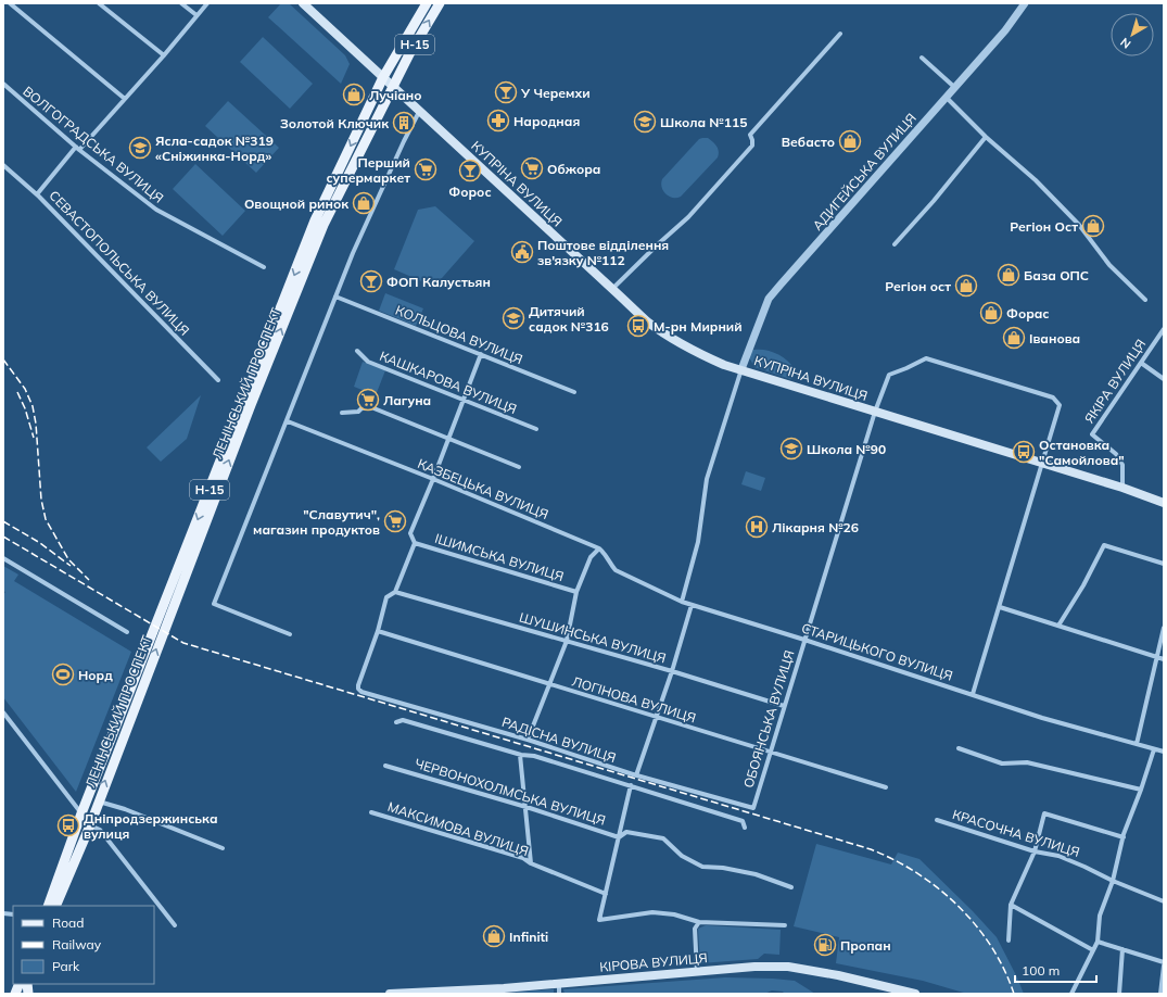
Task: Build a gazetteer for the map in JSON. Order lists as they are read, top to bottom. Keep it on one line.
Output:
{"streets":{"main road":["Н-15","КУПРІНА ВУЛИЦЯ","ЛЕНІНСЬКИЙ ПРОСПЕКТ","КІРОВА ВУЛИЦЯ"],"street":["ВОЛГОГРАДСЬКА ВУЛИЦЯ","АДИГЕЙСЬКА ВУЛИЦЯ","СЕВАСТОПОЛЬСЬКА ВУЛИЦЯ","КОЛЬЦОВА ВУЛИЦЯ","ЯКІРА ВУЛИЦЯ","КАШКАРОВА ВУЛИЦЯ","КАЗБЕЦЬКА ВУЛИЦЯ","ІШИМСЬКА ВУЛИЦЯ","ШУШИНСЬКА ВУЛИЦЯ","СТАРИЦЬКОГО ВУЛИЦЯ","ЛОГІНОВА ВУЛИЦЯ","ОБОЯНСЬКА ВУЛИЦЯ","РАДІСНА ВУЛИЦЯ","ЧЕРВОНОХОЛМСЬКА ВУЛИЦЯ","МАКСИМОВА ВУЛИЦЯ","КРАСОЧНА ВУЛИЦЯ"]},"crossings":[["АДИГЕЙСЬКА ВУЛИЦЯ","КУПРІНА ВУЛИЦЯ"],["КУПРІНА ВУЛИЦЯ","ЯКІРА ВУЛИЦЯ"],["КУПРІНА ВУЛИЦЯ","ЛЕНІНСЬКИЙ ПРОСПЕКТ"],["КУПРІНА ВУЛИЦЯ","СТАРИЦЬКОГО ВУЛИЦЯ"],["КУПРІНА ВУЛИЦЯ","ОБОЯНСЬКА ВУЛИЦЯ"],["КАЗБЕЦЬКА ВУЛИЦЯ","СТАРИЦЬКОГО ВУЛИЦЯ"],["ШУШИНСЬКА ВУЛИЦЯ","ОБОЯНСЬКА ВУЛИЦЯ"],["СТАРИЦЬКОГО ВУЛИЦЯ","ОБОЯНСЬКА ВУЛИЦЯ"],["ЛОГІНОВА ВУЛИЦЯ","ОБОЯНСЬКА ВУЛИЦЯ"],["ЛОГІНОВА ВУЛИЦЯ","РАДІСНА ВУЛИЦЯ"],["ОБОЯНСЬКА ВУЛИЦЯ","РАДІСНА ВУЛИЦЯ"]],"places":{"bar":["У Черемхи","Форос","ФОП Калустьян"],"shop":["Лучіано","Вебасто","Овощной ринок","Регіон Ост","База ОПС","Регіон ост","Форас","Іванова","Infiniti"],"pharmacy":["Народная"],"school or university":["Школа №115","Ясла-садок №319 «Сніжинка-Норд»","Дитячий садок №316","Школа №90"],"building":["Золотой Ключик"],"supermarket":["Обжора","Перший супермаркет","Лагуна","\"Славутич\", магазин продуктов"],"public building":["Поштове відділення зв'язку №112"],"bus stop":["М-рн Мирний","Остановка \"Самойлова\"","Дніпродзержинська вулиця"],"hospital":["Лікарня №26"],"sports":["Норд"],"fuel station":["Пропан"]},"legend":["Road","Railway","Park"],"scale_bar":"100 m","north":"bottom left"}
